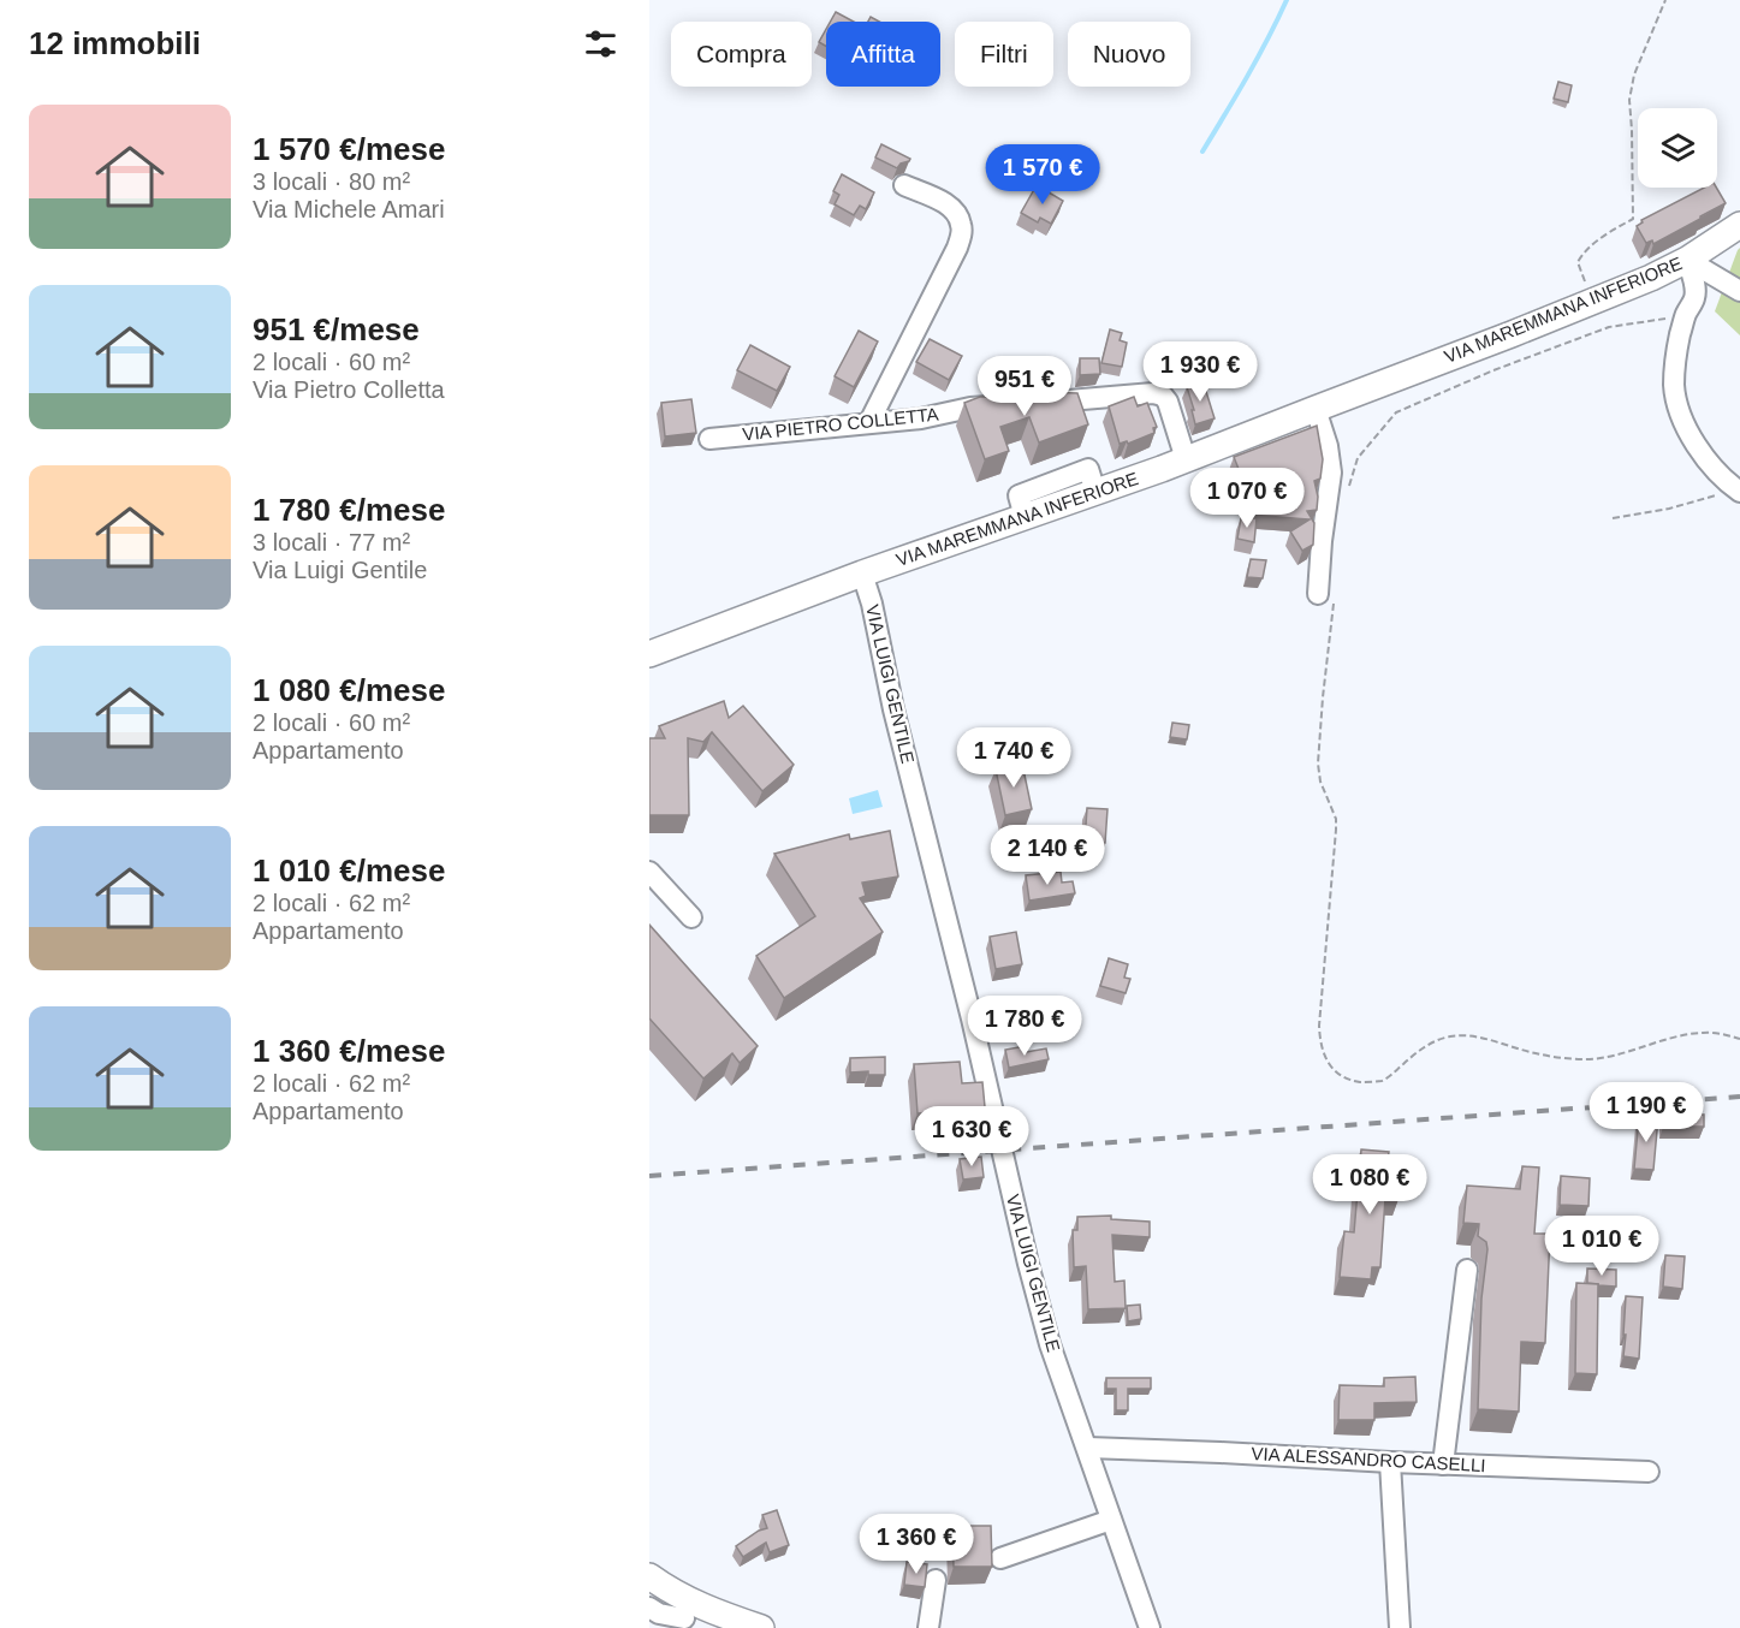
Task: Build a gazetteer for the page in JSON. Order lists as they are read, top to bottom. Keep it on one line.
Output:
{"streets":{"main road":["VIA MAREMMANA INFERIORE"],"street":["VIA PIETRO COLLETTA","VIA LUIGI GENTILE","VIA ALESSANDRO CASELLI"]},"crossings":[["VIA MAREMMANA INFERIORE","VIA LUIGI GENTILE"],["VIA LUIGI GENTILE","VIA ALESSANDRO CASELLI"]],"page":{"heading":"12 immobili","chip":["Compra","Affitta","Filtri","Nuovo"],"list":[{"name":"1 570 €/mese","note":"3 locali · 80 m² · Via Michele Amari"},{"name":"951 €/mese","note":"2 locali · 60 m² · Via Pietro Colletta"},{"name":"1 780 €/mese","note":"3 locali · 77 m² · Via Luigi Gentile"},{"name":"1 080 €/mese","note":"2 locali · 60 m² · Appartamento"},{"name":"1 010 €/mese","note":"2 locali · 62 m² · Appartamento"},{"name":"1 360 €/mese","note":"2 locali · 62 m² · Appartamento"}],"price":["1 570 €","1 930 €","951 €","1 070 €","1 740 €","2 140 €","1 780 €","1 190 €","1 630 €","1 080 €","1 010 €","1 360 €"]}}
